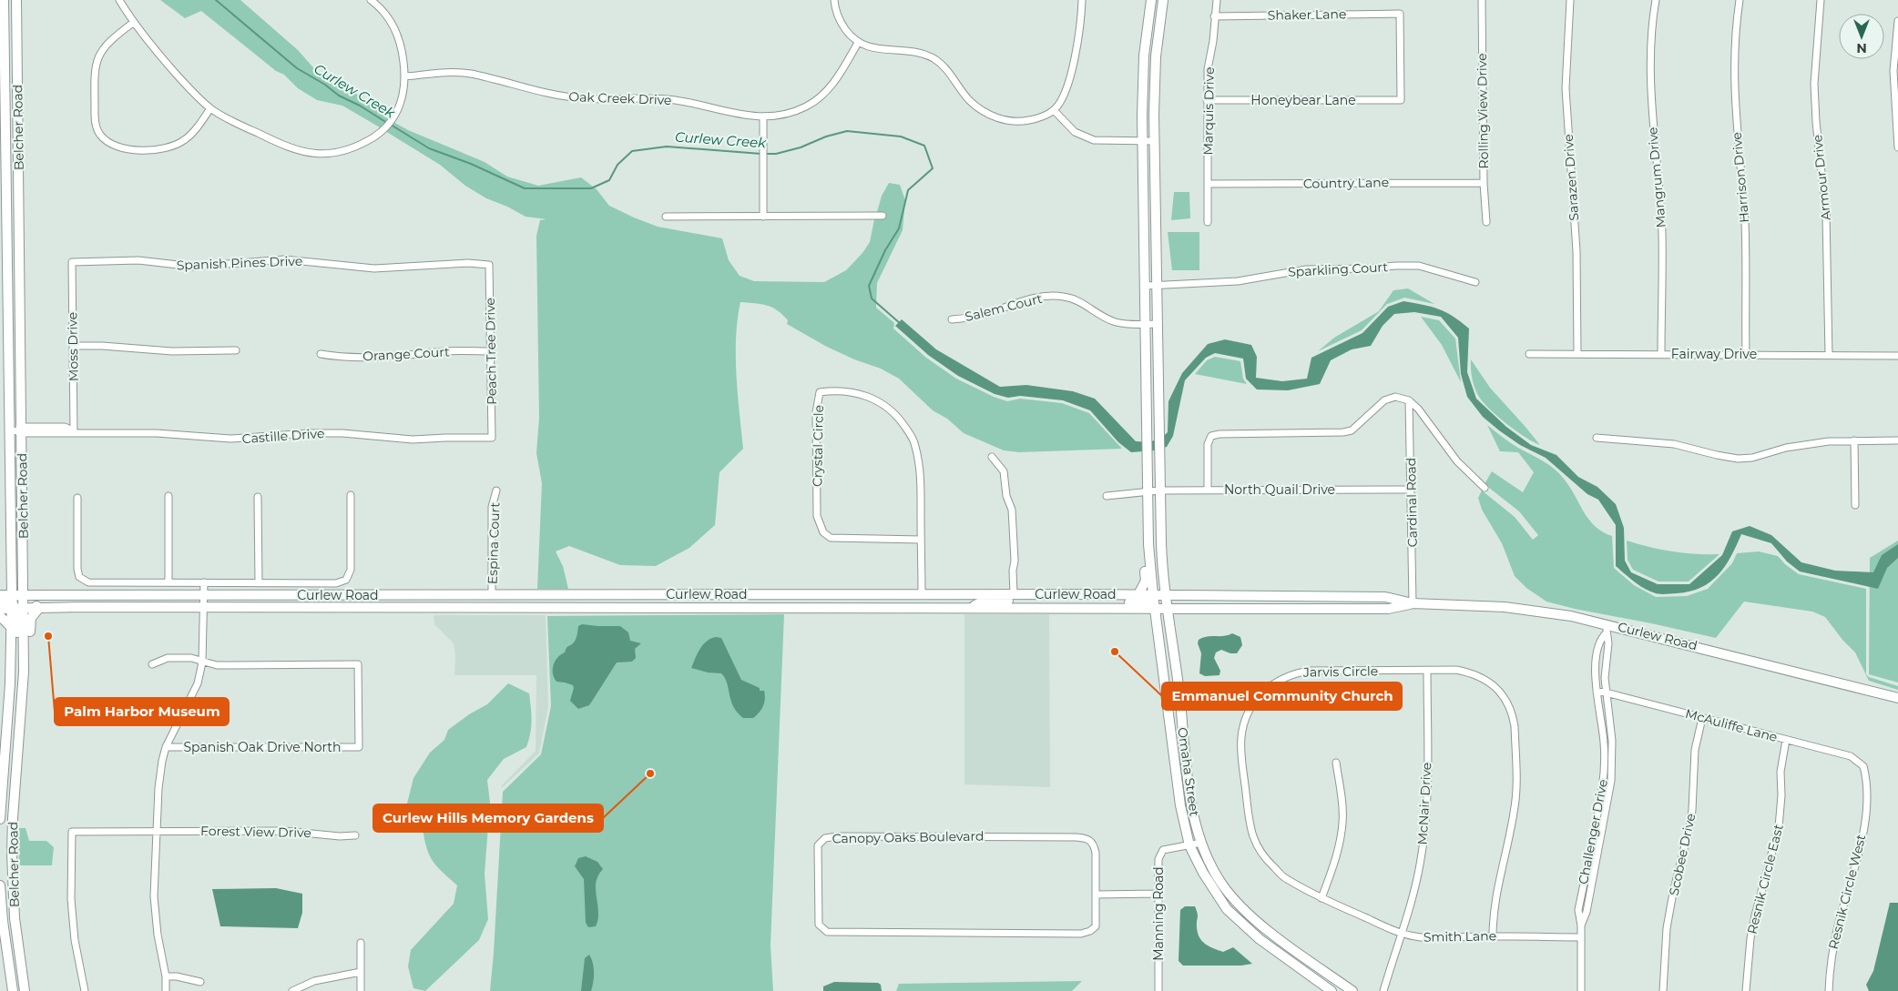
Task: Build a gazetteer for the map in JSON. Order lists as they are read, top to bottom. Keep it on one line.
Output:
{"streets":{"main road":["Belcher Road","Curlew Road","Omaha Street"],"street":["Shaker Lane","Oak Creek Drive","Honeybear Lane","Marquis Drive","Rolling View Drive","Sarazen Drive","Mangrum Drive","Harrison Drive","Armour Drive","Country Lane","Spanish Pines Drive","Sparkling Court","Salem Court","Moss Drive","Peach Tree Drive","Orange Court","Fairway Drive","Castille Drive","Crystal Circle","North Quail Drive","Cardinal Road","Espina Court","Jarvis Circle","McAuliffe Lane","Spanish Oak Drive North","McNair Drive","Forest View Drive","Challenger Drive","Canopy Oaks Boulevard","Scobee Drive","Resnik Circle East","Resnik Circle West","Manning Road","Smith Lane"]},"crossings":[["Shaker Lane","Honeybear Lane"],["Shaker Lane","Marquis Drive"],["Honeybear Lane","Marquis Drive"],["Marquis Drive","Country Lane"],["Rolling View Drive","Country Lane"],["Belcher Road","Castille Drive"],["Belcher Road","Curlew Road"],["Sarazen Drive","Fairway Drive"],["Mangrum Drive","Fairway Drive"],["Harrison Drive","Fairway Drive"],["Armour Drive","Fairway Drive"],["Spanish Pines Drive","Moss Drive"],["Spanish Pines Drive","Peach Tree Drive"],["Sparkling Court","Omaha Street"],["Salem Court","Omaha Street"],["Moss Drive","Castille Drive"],["Peach Tree Drive","Orange Court"],["Peach Tree Drive","Castille Drive"],["Crystal Circle","Curlew Road"],["North Quail Drive","Cardinal Road"],["North Quail Drive","Omaha Street"],["Cardinal Road","Curlew Road"],["Espina Court","Curlew Road"],["Curlew Road","Omaha Street"],["Curlew Road","Challenger Drive"],["Jarvis Circle","McNair Drive"],["Jarvis Circle","Smith Lane"],["McAuliffe Lane","Challenger Drive"],["McAuliffe Lane","Scobee Drive"],["McAuliffe Lane","Resnik Circle East"],["McAuliffe Lane","Resnik Circle West"],["Omaha Street","Manning Road"],["McNair Drive","Smith Lane"],["Challenger Drive","Smith Lane"]],"water":["Curlew Creek"],"places":["Palm Harbor Museum","Emmanuel Community Church","Curlew Hills Memory Gardens"],"north":"bottom"}
